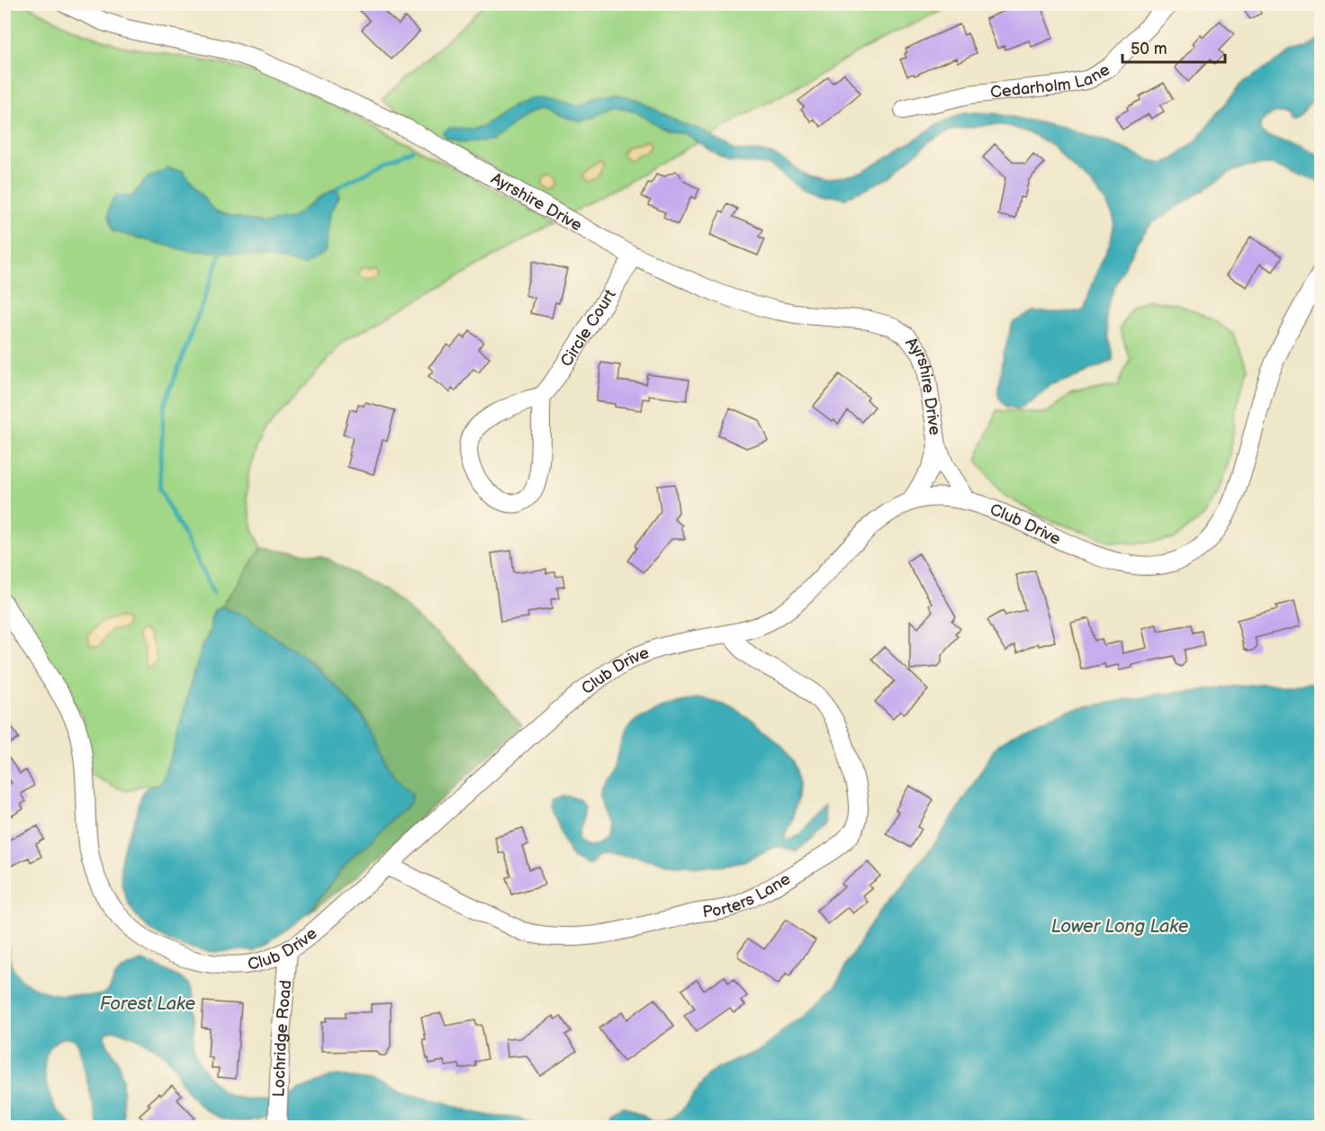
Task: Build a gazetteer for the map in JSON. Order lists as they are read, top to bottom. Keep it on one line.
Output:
{"streets":{"street":["Cedarholm Lane","Ayrshire Drive","Circle Court","Club Drive","Porters Lane","Lochridge Road"]},"crossings":[["Ayrshire Drive","Circle Court"],["Ayrshire Drive","Club Drive"],["Club Drive","Porters Lane"],["Club Drive","Lochridge Road"]],"water":["Lower Long Lake","Forest Lake"],"scale_bar":"50 m"}
